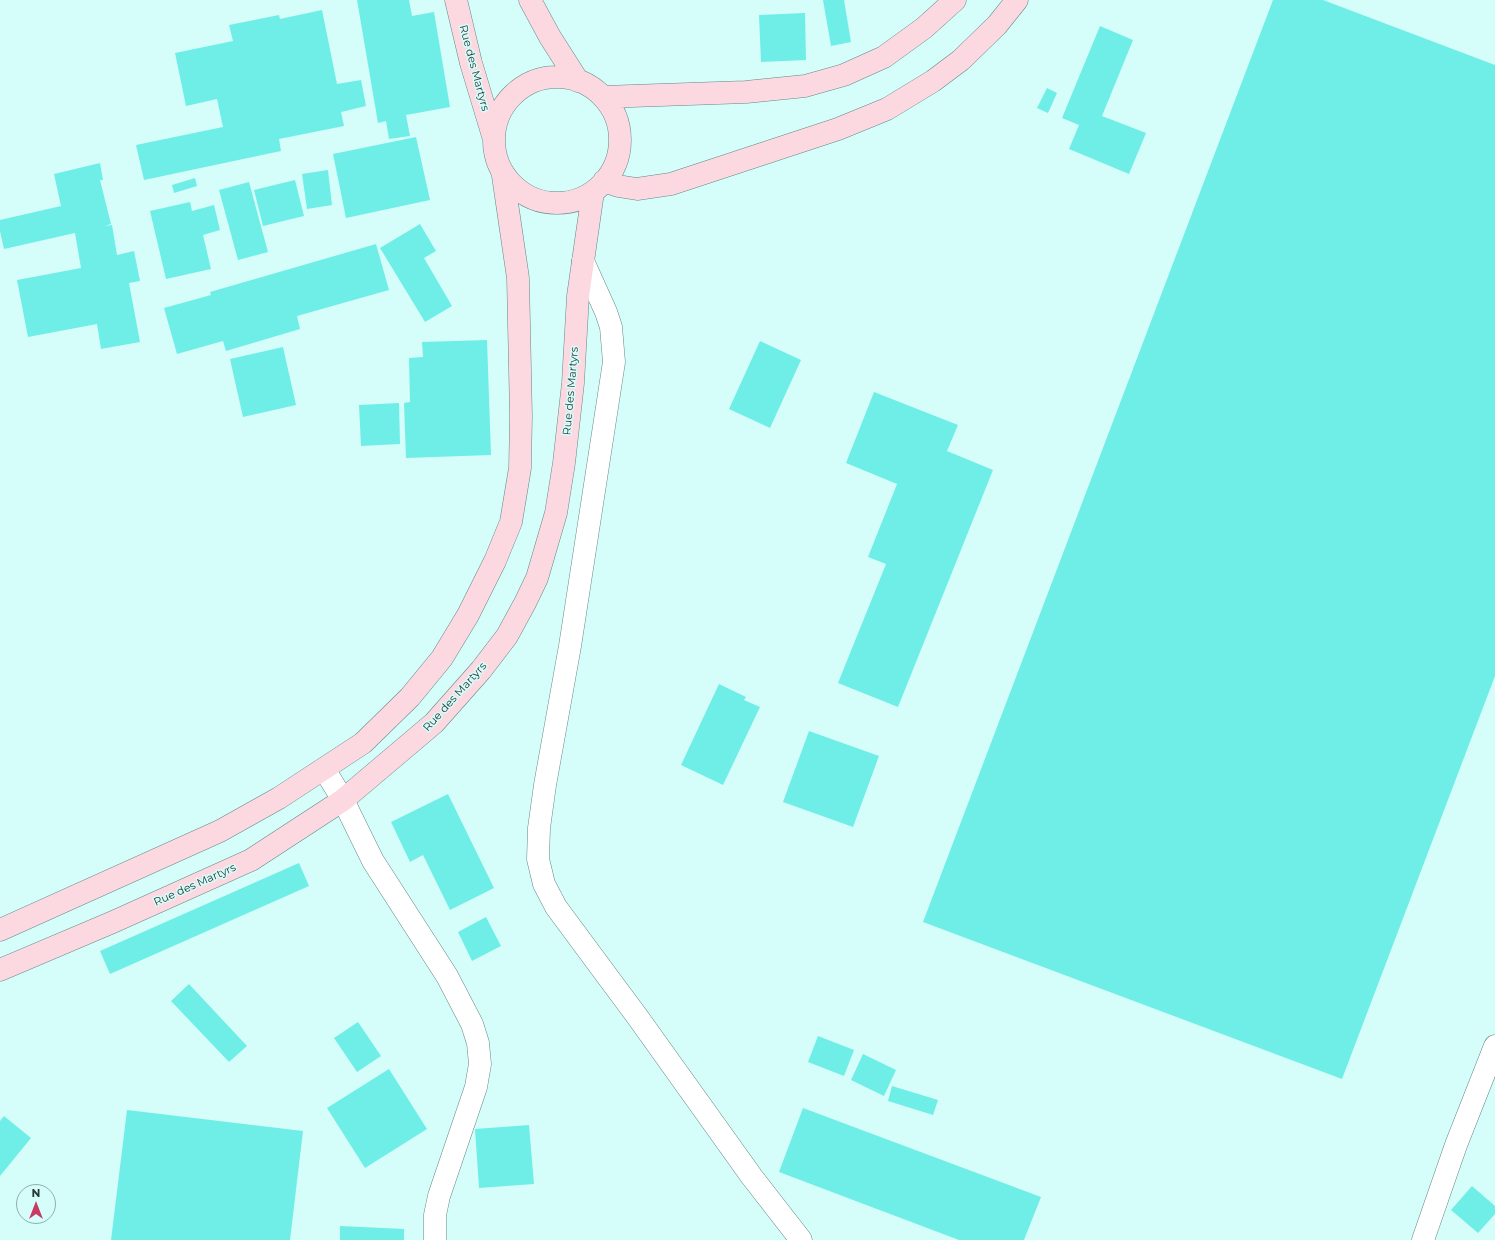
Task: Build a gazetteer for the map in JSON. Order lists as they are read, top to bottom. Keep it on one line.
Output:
{"streets":{"main road":["Rue des Martyrs"]},"north":"top"}
